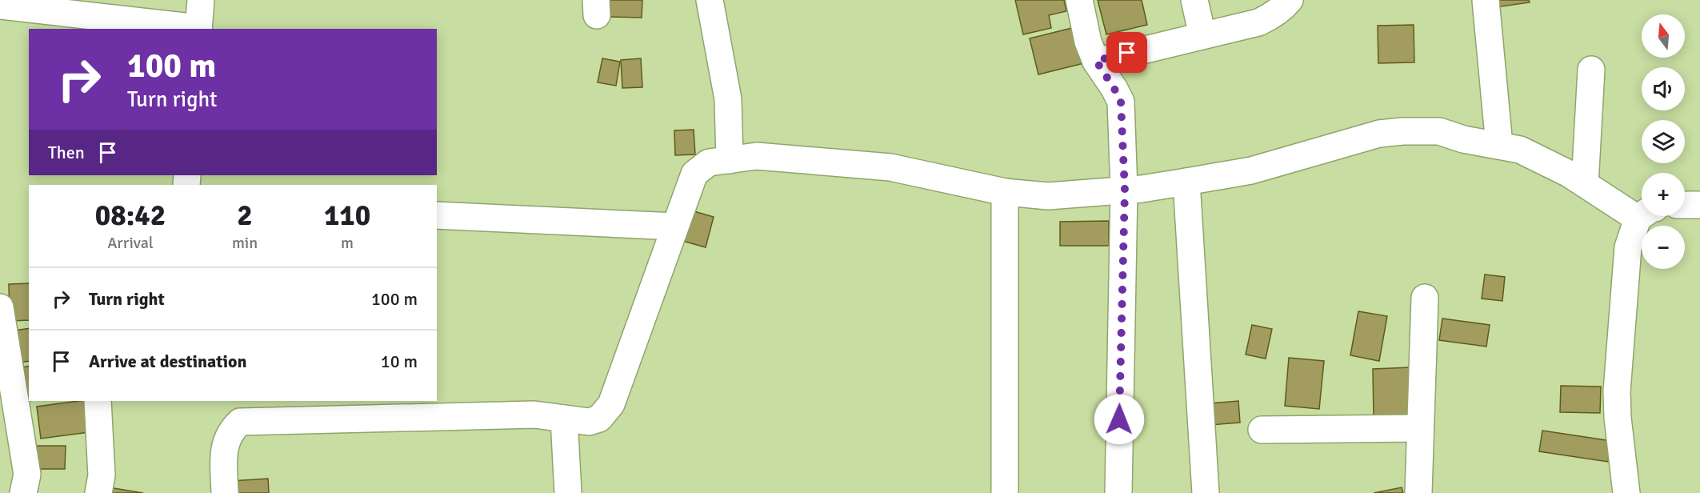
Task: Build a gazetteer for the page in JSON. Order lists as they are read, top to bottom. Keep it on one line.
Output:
{"north":"top","page":{"map_buttons":["+","−"],"turn":["100 m","Turn right"],"then":"Then","eta":["08:42","Arrival","2","min","110","m"],"list":[{"name":"Turn right","value":"100 m"},{"name":"Arrive at destination","value":"10 m"}]}}
